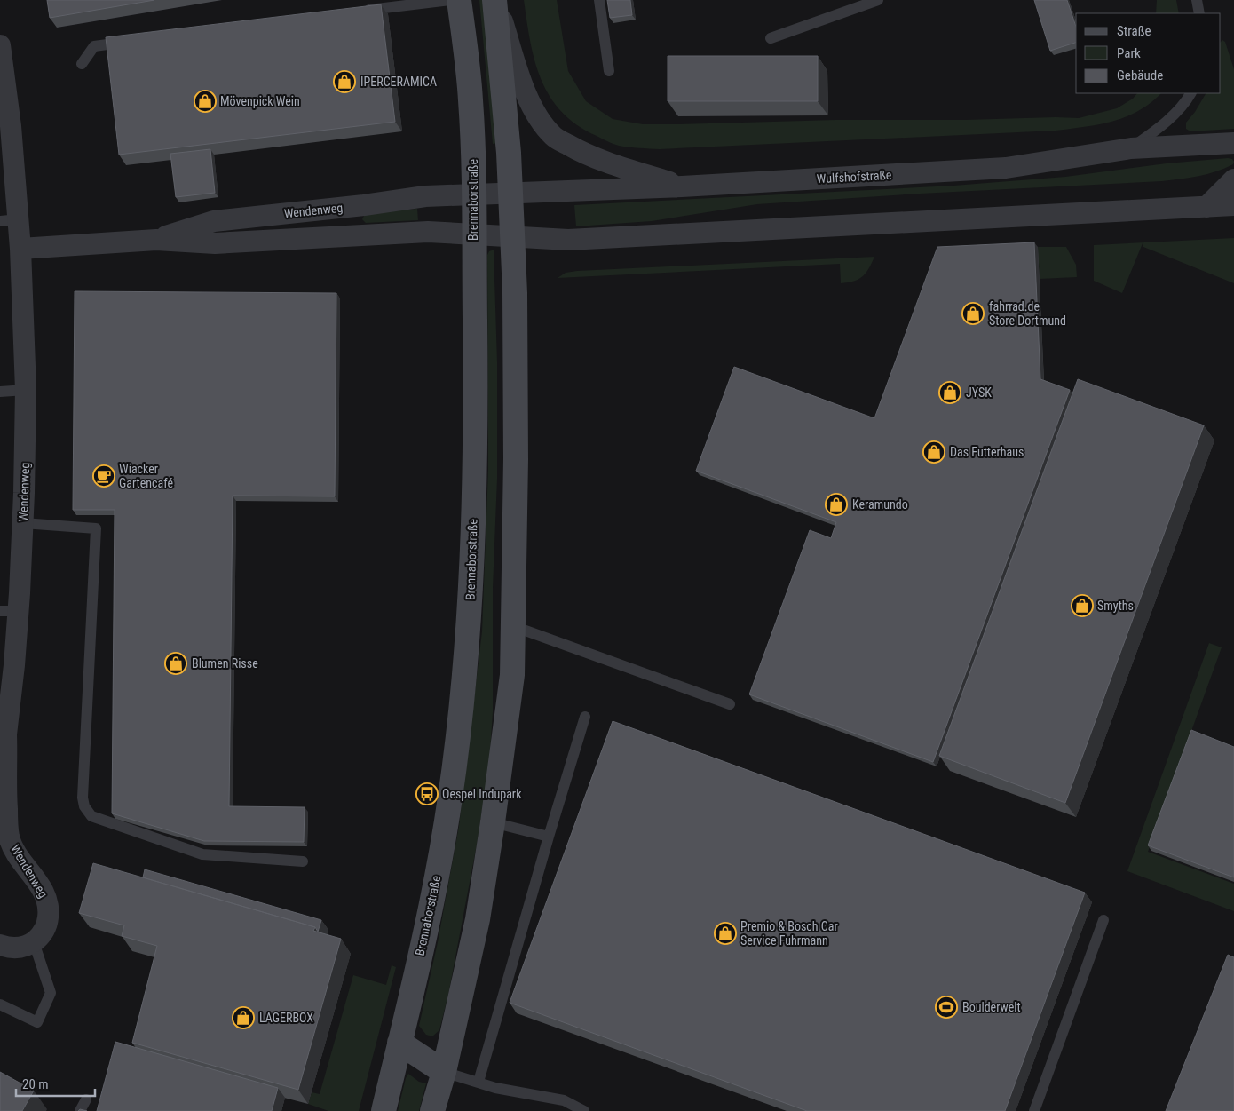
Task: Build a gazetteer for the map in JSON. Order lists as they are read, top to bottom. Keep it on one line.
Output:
{"streets":{"main road":["Brennaborstraße"],"street":["Wulfshofstraße","Wendenweg"]},"crossings":[["Wulfshofstraße","Brennaborstraße"],["Wulfshofstraße","Wendenweg"],["Brennaborstraße","Wendenweg"]],"places":{"shop":["IPERCERAMICA","Mövenpick Wein","fahrrad.de Store Dortmund","JYSK","Das Futterhaus","Keramundo","Smyths","Blumen Risse","Premio & Bosch Car Service Fuhrmann","LAGERBOX"],"cafe":["Wiacker Gartencafé"],"bus stop":["Oespel Indupark"],"sports":["Boulderwelt"]},"legend":["Straße","Park","Gebäude"],"scale_bar":"20 m"}
